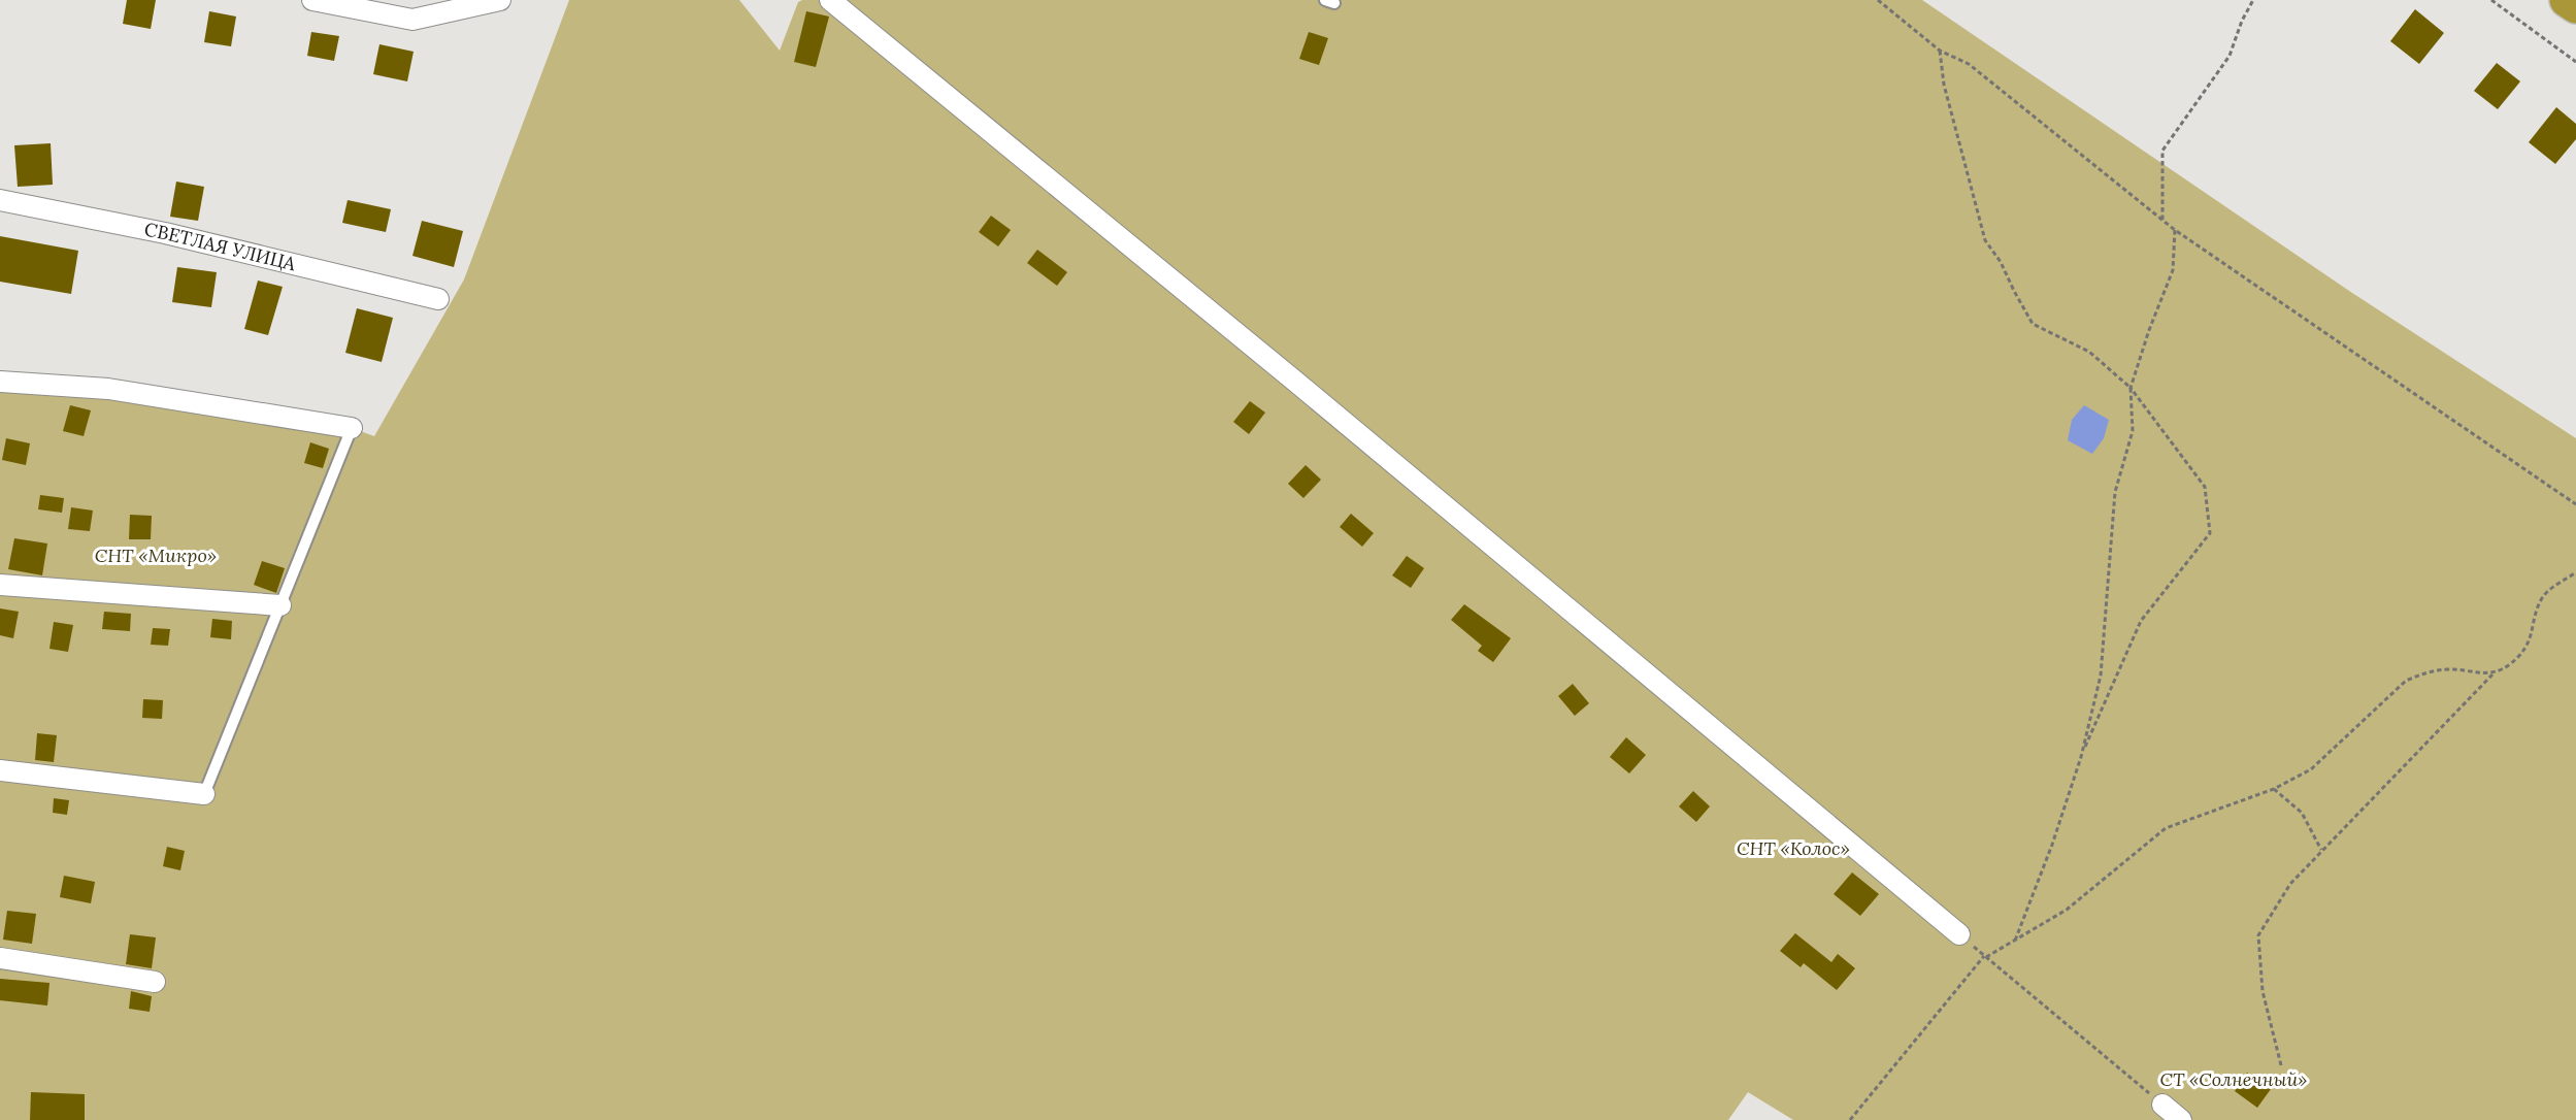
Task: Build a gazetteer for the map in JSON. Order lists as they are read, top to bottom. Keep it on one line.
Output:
{"streets":{"street":["СВЕТЛАЯ УЛИЦА"]},"parks":["СНТ «Микро»","СНТ «Колос»","СТ «Солнечный»"]}
